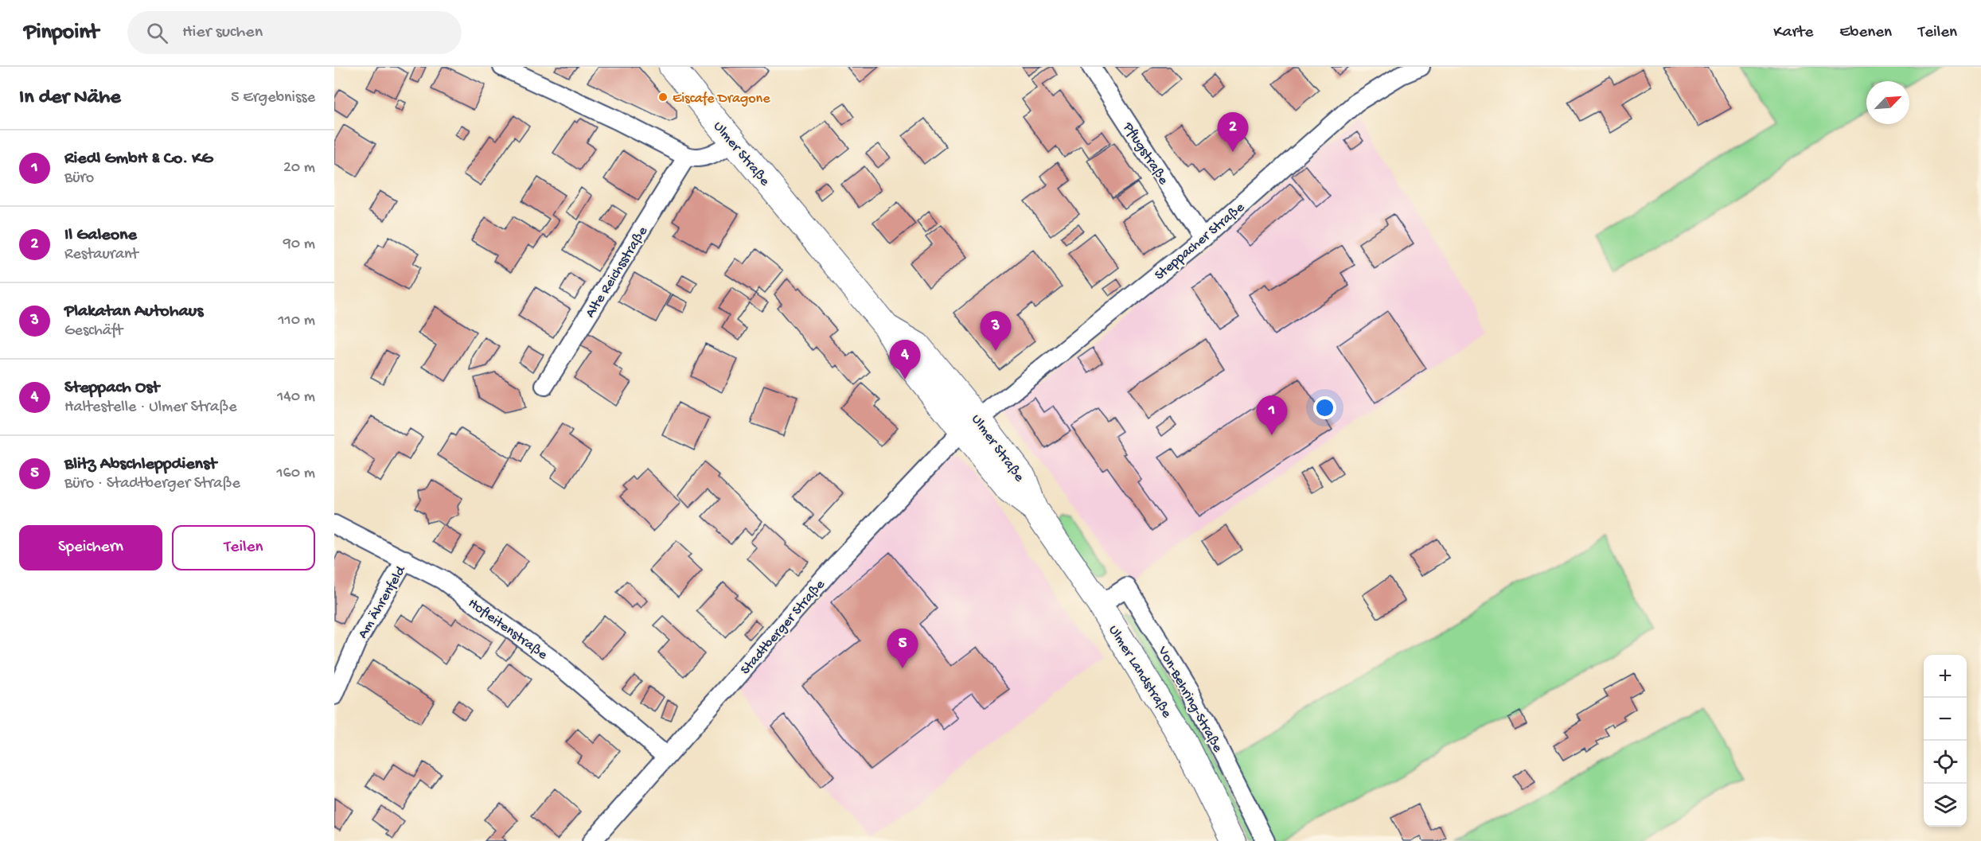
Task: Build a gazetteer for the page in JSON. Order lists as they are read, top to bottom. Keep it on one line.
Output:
{"streets":{"street":["Ulmer Straße","Pflugstraße","Steppacher Straße","Alte Reichsstraße","Am Ährenfeld","Stadtberger Straße","Hofleitenstraße","Ulmer Landstraße","Von-Behring-Straße"]},"crossings":[["Ulmer Straße","Steppacher Straße"],["Ulmer Straße","Stadtberger Straße"],["Ulmer Straße","Ulmer Landstraße"],["Pflugstraße","Steppacher Straße"],["Steppacher Straße","Stadtberger Straße"],["Am Ährenfeld","Hofleitenstraße"],["Stadtberger Straße","Hofleitenstraße"],["Ulmer Landstraße","Von-Behring-Straße"]],"places":["Eiscafe Dragone"],"north":"top right","page":{"header":"Pinpoint","search":"Hier suchen","nav":["Karte","Ebenen","Teilen"],"heading":["In der Nähe","5 Ergebnisse"],"pins":["2","3","4","1","5"],"list":[{"mark":"1","name":"Riedl GmbH & Co. KG","note":"Büro","value":"20 m"},{"mark":"2","name":"Il Galeone","note":"Restaurant","value":"90 m"},{"mark":"3","name":"Plakatan Autohaus","note":"Geschäft","value":"110 m"},{"mark":"4","name":"Steppach Ost","note":"Haltestelle · Ulmer Straße","value":"140 m"},{"mark":"5","name":"Blitz Abschleppdienst","note":"Büro · Stadtberger Straße","value":"160 m"}],"buttons":["Speichern","Teilen"],"map_buttons":["+","−"]}}
